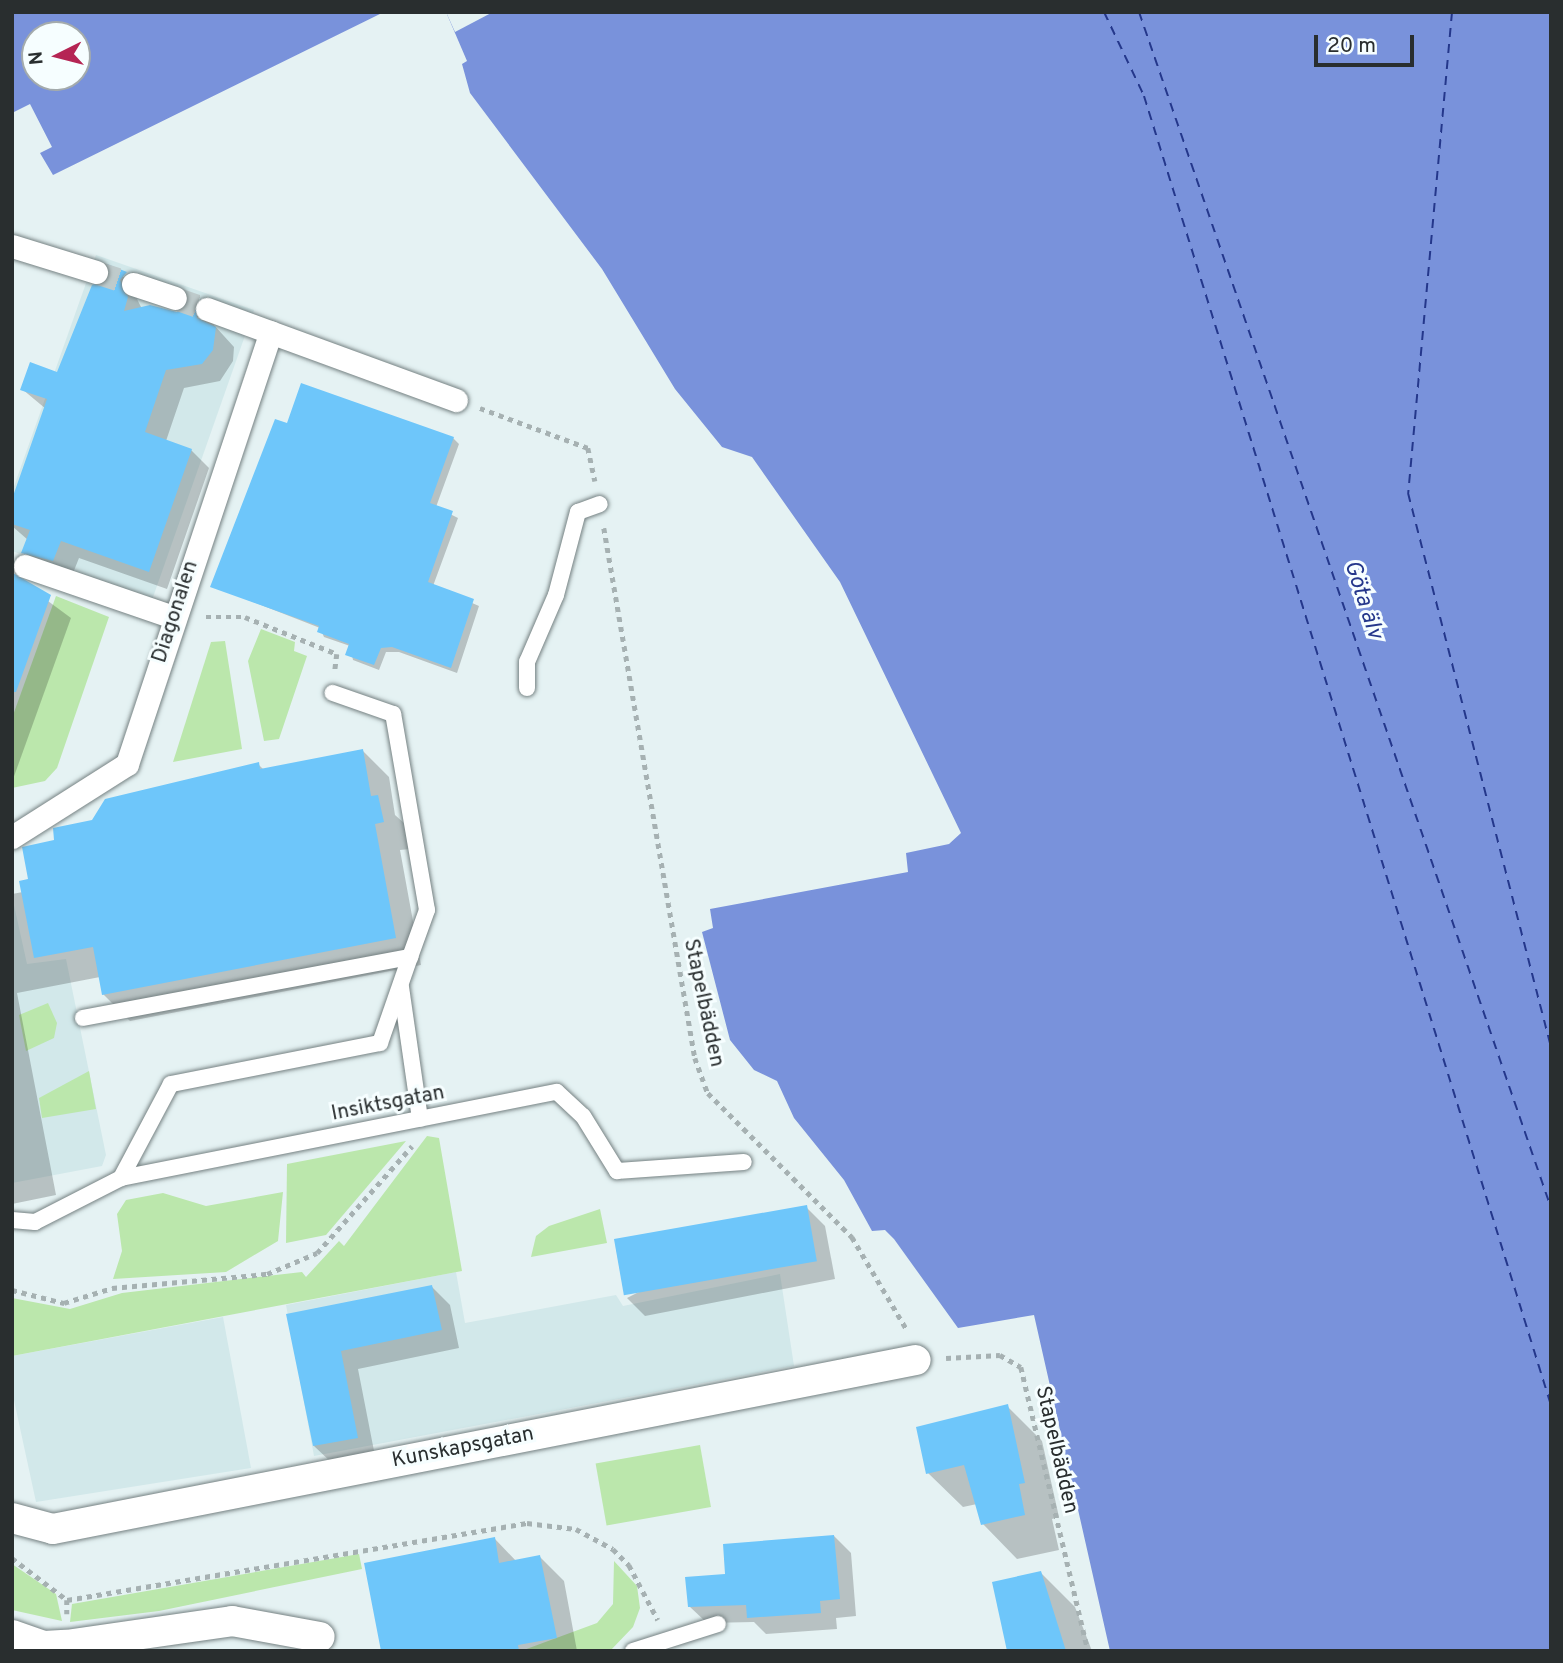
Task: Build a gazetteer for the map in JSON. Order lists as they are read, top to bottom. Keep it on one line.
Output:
{"streets":{"street":["Diagonalen","Kunskapsgatan"],"lane":["Insiktsgatan"],"path":["Stapelbädden"]},"crossings":[["Stapelbädden","Kunskapsgatan"]],"water":["Göta älv"],"scale_bar":"20 m","north":"left"}
